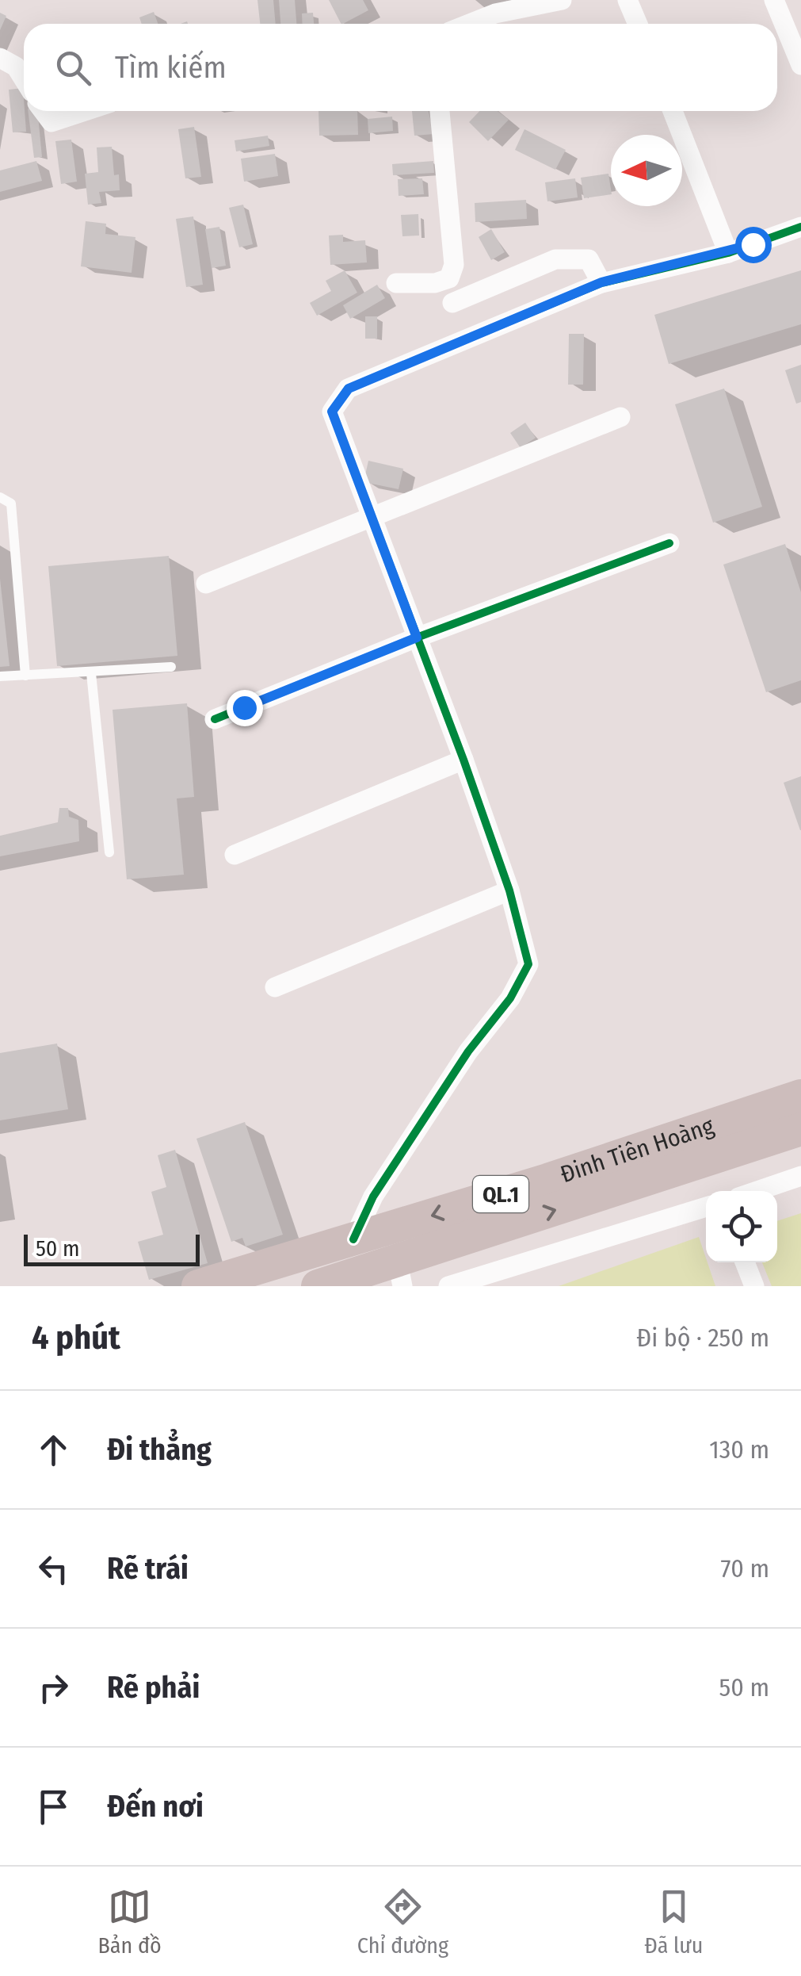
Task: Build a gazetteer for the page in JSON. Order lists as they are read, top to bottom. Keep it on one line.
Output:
{"streets":{"highway":["Đinh Tiên Hoàng","QL.1"]},"scale_bar":"50 m","north":"left","page":{"search":"Tìm kiếm","scale":"50 m","heading":["4 phút","Đi bộ · 250 m"],"list":[["Đi thẳng","130 m"],["Rẽ trái","70 m"],["Rẽ phải","50 m"],"Đến nơi"],"nav":["Bản đồ","Chỉ đường","Đã lưu"]}}
